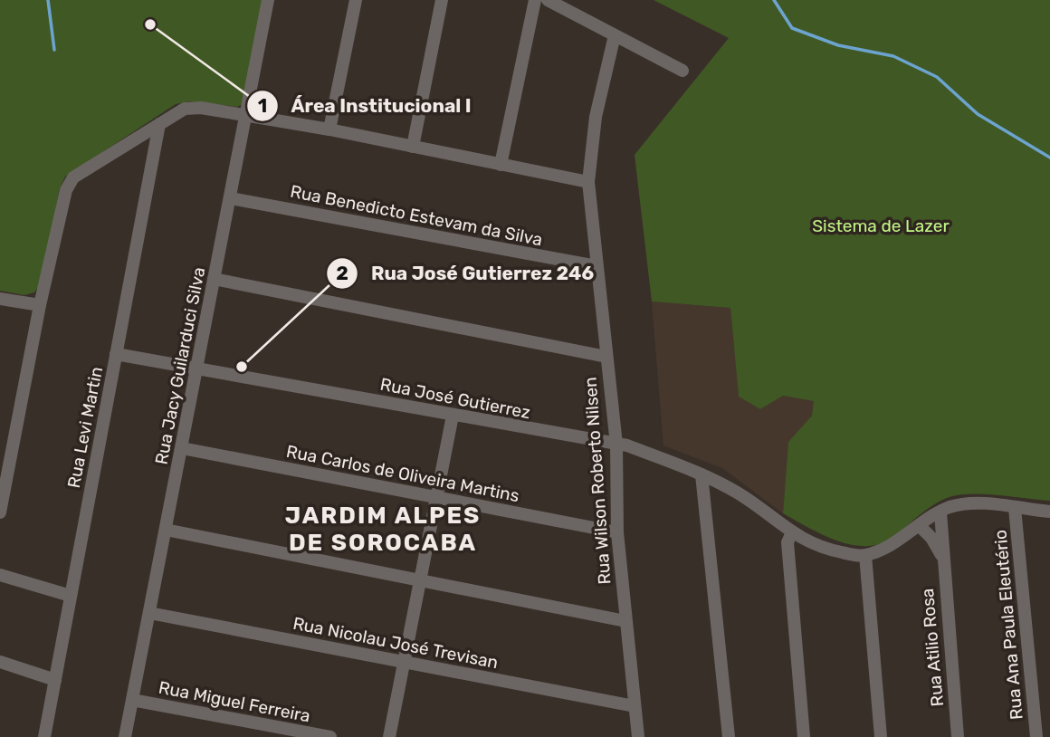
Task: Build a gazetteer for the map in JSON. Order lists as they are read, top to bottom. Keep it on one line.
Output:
{"streets":{"street":["Rua Benedicto Estevam da Silva","Rua Jacy Guilarduci Silva","Rua José Gutierrez","Rua Levi Martin","Rua Carlos de Oliveira Martins","Rua Wilson Roberto Nilsen","Rua Ana Paula Eleutério","Rua Nicolau José Trevisan","Rua Atilio Rosa","Rua Miguel Ferreira"]},"crossings":[["Rua Benedicto Estevam da Silva","Rua Jacy Guilarduci Silva"],["Rua Benedicto Estevam da Silva","Rua Wilson Roberto Nilsen"],["Rua Jacy Guilarduci Silva","Rua José Gutierrez"],["Rua Jacy Guilarduci Silva","Rua Carlos de Oliveira Martins"],["Rua Jacy Guilarduci Silva","Rua Nicolau José Trevisan"],["Rua Jacy Guilarduci Silva","Rua Miguel Ferreira"],["Rua José Gutierrez","Rua Levi Martin"],["Rua José Gutierrez","Rua Wilson Roberto Nilsen"],["Rua Carlos de Oliveira Martins","Rua Wilson Roberto Nilsen"],["Rua Wilson Roberto Nilsen","Rua Nicolau José Trevisan"]],"districts":["JARDIM ALPES DE SOROCABA"],"parks":["Sistema de Lazer"],"places":["Área Institucional I","Rua José Gutierrez 246"]}
